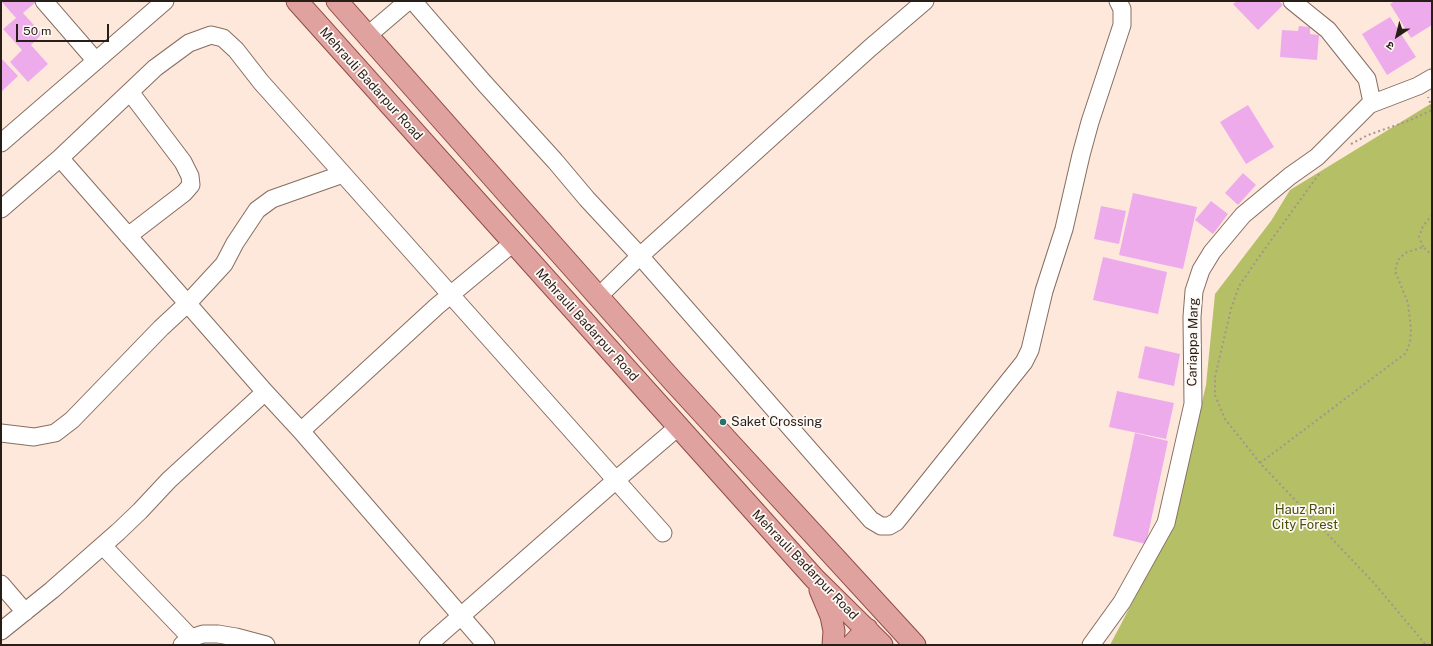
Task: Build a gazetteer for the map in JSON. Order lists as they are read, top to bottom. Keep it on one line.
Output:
{"streets":{"main road":["Mehrauli Badarpur Road"],"street":["Cariappa Marg"]},"parks":["Hauz Rani City Forest"],"places":["Saket Crossing"],"scale_bar":"50 m","north":"bottom left"}
